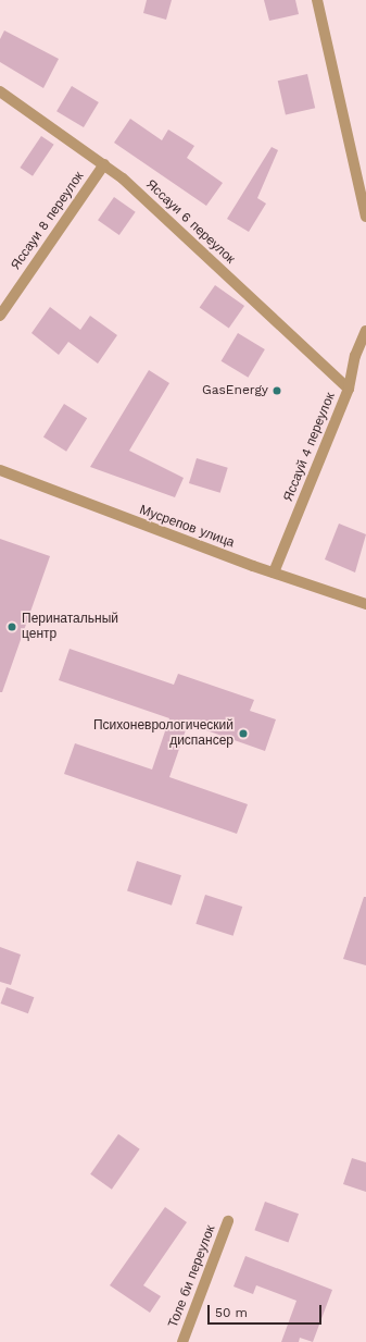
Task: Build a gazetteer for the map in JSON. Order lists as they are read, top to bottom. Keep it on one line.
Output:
{"streets":{"street":["Яссауи 8 переулок","Яссауи 6 переулок","Яссауй 4 переулок","Мусрепов улица","Толе би переулок"]},"crossings":[["Яссауи 8 переулок","Яссауи 6 переулок"],["Яссауи 6 переулок","Яссауй 4 переулок"],["Яссауй 4 переулок","Мусрепов улица"]],"places":["GasEnergy","Перинатальный центр","Психоневрологический диспансер"],"scale_bar":"50 m"}
